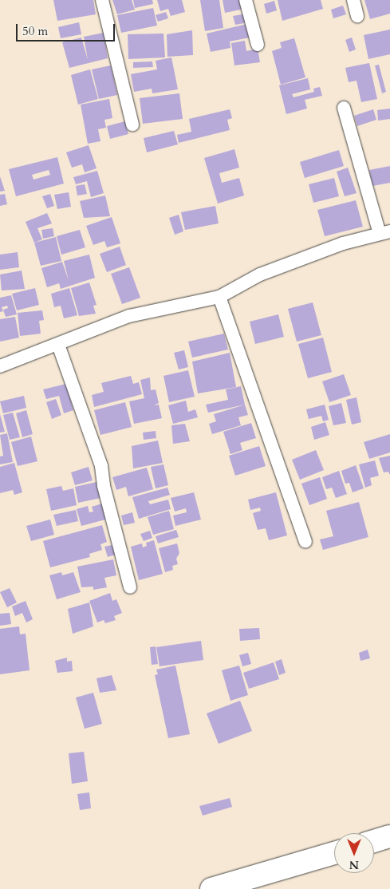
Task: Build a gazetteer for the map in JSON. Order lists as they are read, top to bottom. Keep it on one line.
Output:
{"scale_bar":"50 m","north":"bottom"}
